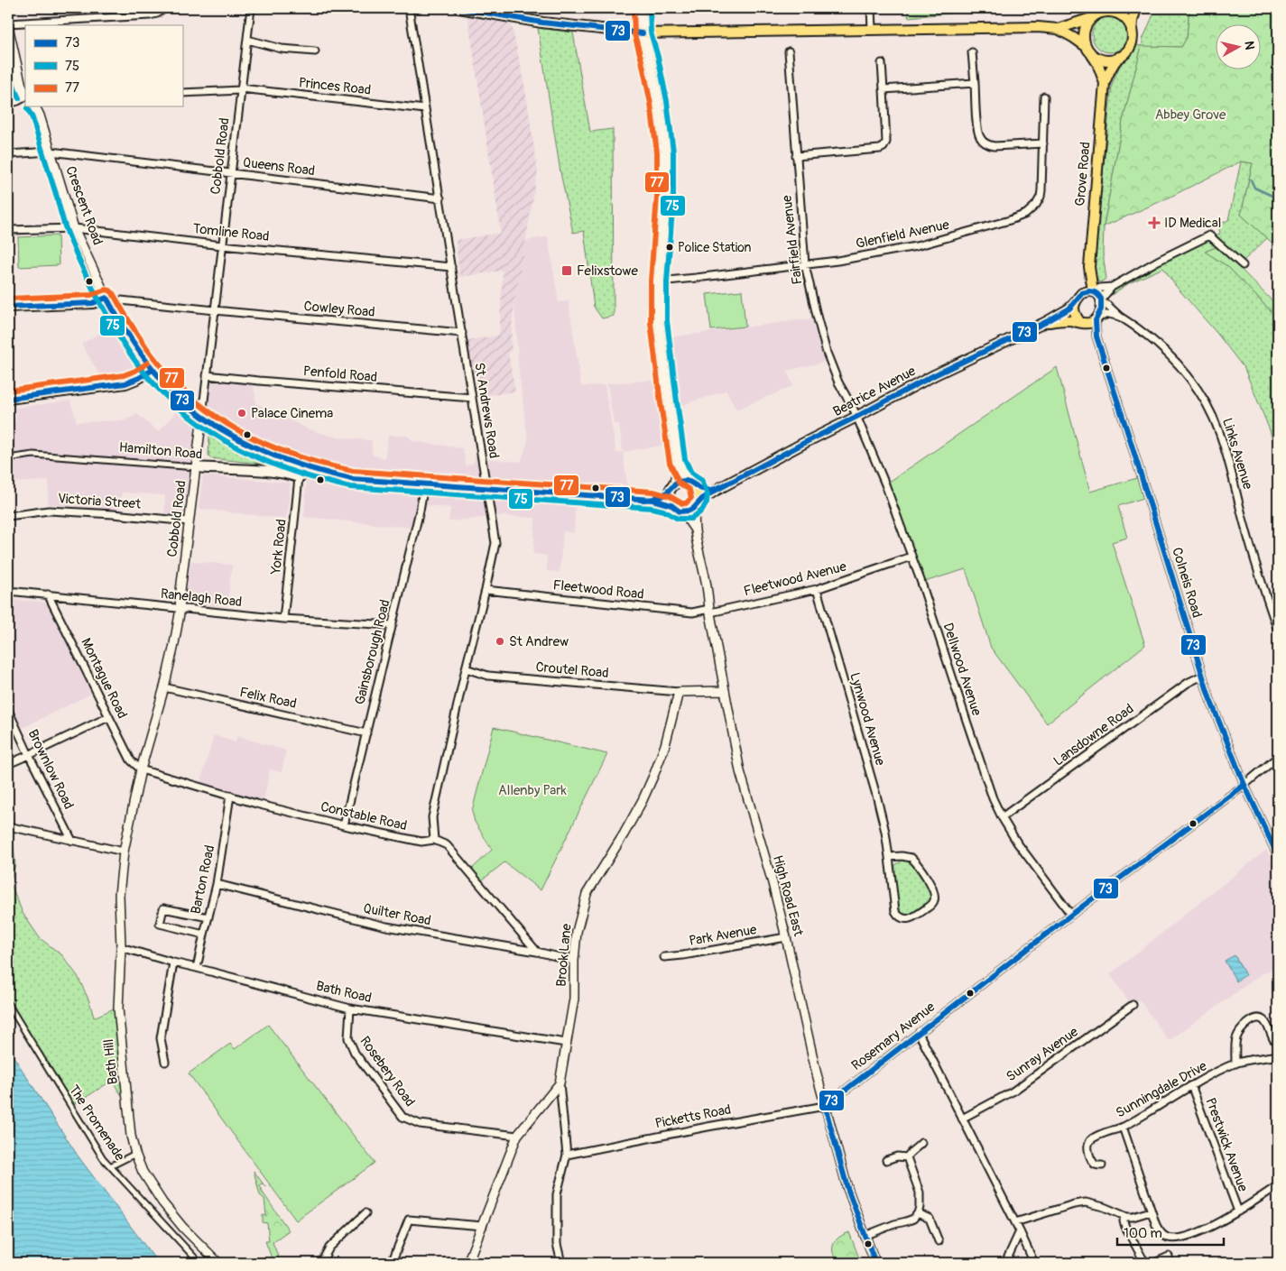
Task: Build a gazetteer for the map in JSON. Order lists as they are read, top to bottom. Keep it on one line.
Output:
{"streets":{"main road":["Grove Road","Crescent Road","Beatrice Avenue","Hamilton Road"],"street":["Princes Road","Cobbold Road","Queens Road","Tomline Road","Glenfield Avenue","Fairfield Avenue","Cowley Road","Penfold Road","St Andrews Road","Links Avenue","Victoria Street","York Road","Fleetwood Avenue","Colneis Road","Fleetwood Road","Ranelagh Road","Gainsborough Road","Dellwood Avenue","Croutel Road","Montague Road","Felix Road","Lynwood Avenue","Lansdowne Road","Brownlow Road","Constable Road","Barton Road","High Road East","Quilter Road","Park Avenue","Brook Lane","Bath Road","Rosemary Avenue","Sunray Avenue","Bath Hill","Rosebery Road","Sunningdale Drive","Picketts Road","The Promenade","Prestwick Avenue"]},"crossings":[["Princes Road","Cobbold Road"],["Princes Road","St Andrews Road"],["Cobbold Road","Queens Road"],["Cobbold Road","Crescent Road"],["Cobbold Road","Tomline Road"],["Cobbold Road","Cowley Road"],["Cobbold Road","Penfold Road"],["Cobbold Road","Hamilton Road"],["Cobbold Road","Victoria Street"],["Cobbold Road","Ranelagh Road"],["Cobbold Road","Montague Road"],["Cobbold Road","Felix Road"],["Cobbold Road","Constable Road"],["Cobbold Road","Bath Road"],["Cobbold Road","Bath Hill"],["Queens Road","Crescent Road"],["Queens Road","St Andrews Road"],["Grove Road","Beatrice Avenue"],["Grove Road","Links Avenue"],["Grove Road","Colneis Road"],["Crescent Road","Tomline Road"],["Crescent Road","Cowley Road"],["Tomline Road","St Andrews Road"],["Glenfield Avenue","Fairfield Avenue"],["Fairfield Avenue","Beatrice Avenue"],["Fairfield Avenue","Dellwood Avenue"],["Cowley Road","St Andrews Road"],["Penfold Road","St Andrews Road"],["Beatrice Avenue","Links Avenue"],["Beatrice Avenue","Colneis Road"],["Beatrice Avenue","Dellwood Avenue"],["Beatrice Avenue","High Road East"],["St Andrews Road","Fleetwood Road"],["St Andrews Road","Croutel Road"],["St Andrews Road","Constable Road"],["Hamilton Road","York Road"],["Links Avenue","Colneis Road"],["York Road","Ranelagh Road"],["Fleetwood Avenue","Fleetwood Road"],["Fleetwood Avenue","Dellwood Avenue"],["Fleetwood Avenue","Lynwood Avenue"],["Fleetwood Avenue","High Road East"],["Colneis Road","Lansdowne Road"],["Colneis Road","Rosemary Avenue"],["Fleetwood Road","High Road East"],["Ranelagh Road","Gainsborough Road"],["Ranelagh Road","Montague Road"],["Gainsborough Road","Felix Road"],["Gainsborough Road","Constable Road"],["Dellwood Avenue","Lansdowne Road"],["Dellwood Avenue","Rosemary Avenue"],["Croutel Road","Brook Lane"],["Montague Road","Constable Road"],["Constable Road","Barton Road"],["Barton Road","Quilter Road"],["Barton Road","Bath Road"],["High Road East","Park Avenue"],["High Road East","Rosemary Avenue"],["High Road East","Picketts Road"],["Quilter Road","Brook Lane"],["Brook Lane","Bath Road"],["Bath Road","Bath Hill"],["Bath Road","Rosebery Road"],["Rosemary Avenue","Picketts Road"],["Sunningdale Drive","Prestwick Avenue"]],"parks":["Abbey Grove","Allenby Park"],"places":{"health":["ID Medical"],"other":["Police Station","Palace Cinema","St Andrew"],"transit":["Felixstowe"]},"lines":["transit line 73","transit line 75","transit line 77"],"legend":["73","75","77"],"scale_bar":"100 m","north":"right"}
